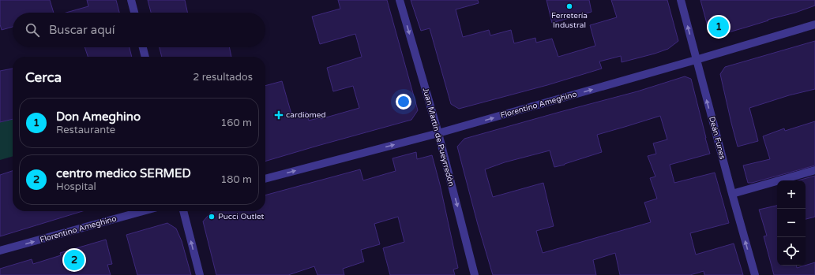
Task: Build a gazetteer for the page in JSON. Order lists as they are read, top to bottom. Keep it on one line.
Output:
{"streets":{"street":["Florentino Ameghino","Juan Martín de Pueyrredón","Deán Funes"]},"crossings":[["Florentino Ameghino","Juan Martín de Pueyrredón"],["Florentino Ameghino","Deán Funes"]],"one_way":["Florentino Ameghino","Juan Martín de Pueyrredón","Deán Funes"],"places":{"other":["Ferretería Industral","Pucci Outlet"],"health":["cardiomed"]},"page":{"search":"Buscar aquí","pins":["1","2"],"heading":["Cerca","2 resultados"],"list":[{"mark":"1","name":"Don Ameghino","note":"Restaurante","value":"160 m"},{"mark":"2","name":"centro medico SERMED","note":"Hospital","value":"180 m"}],"map_buttons":["+","−"]}}
